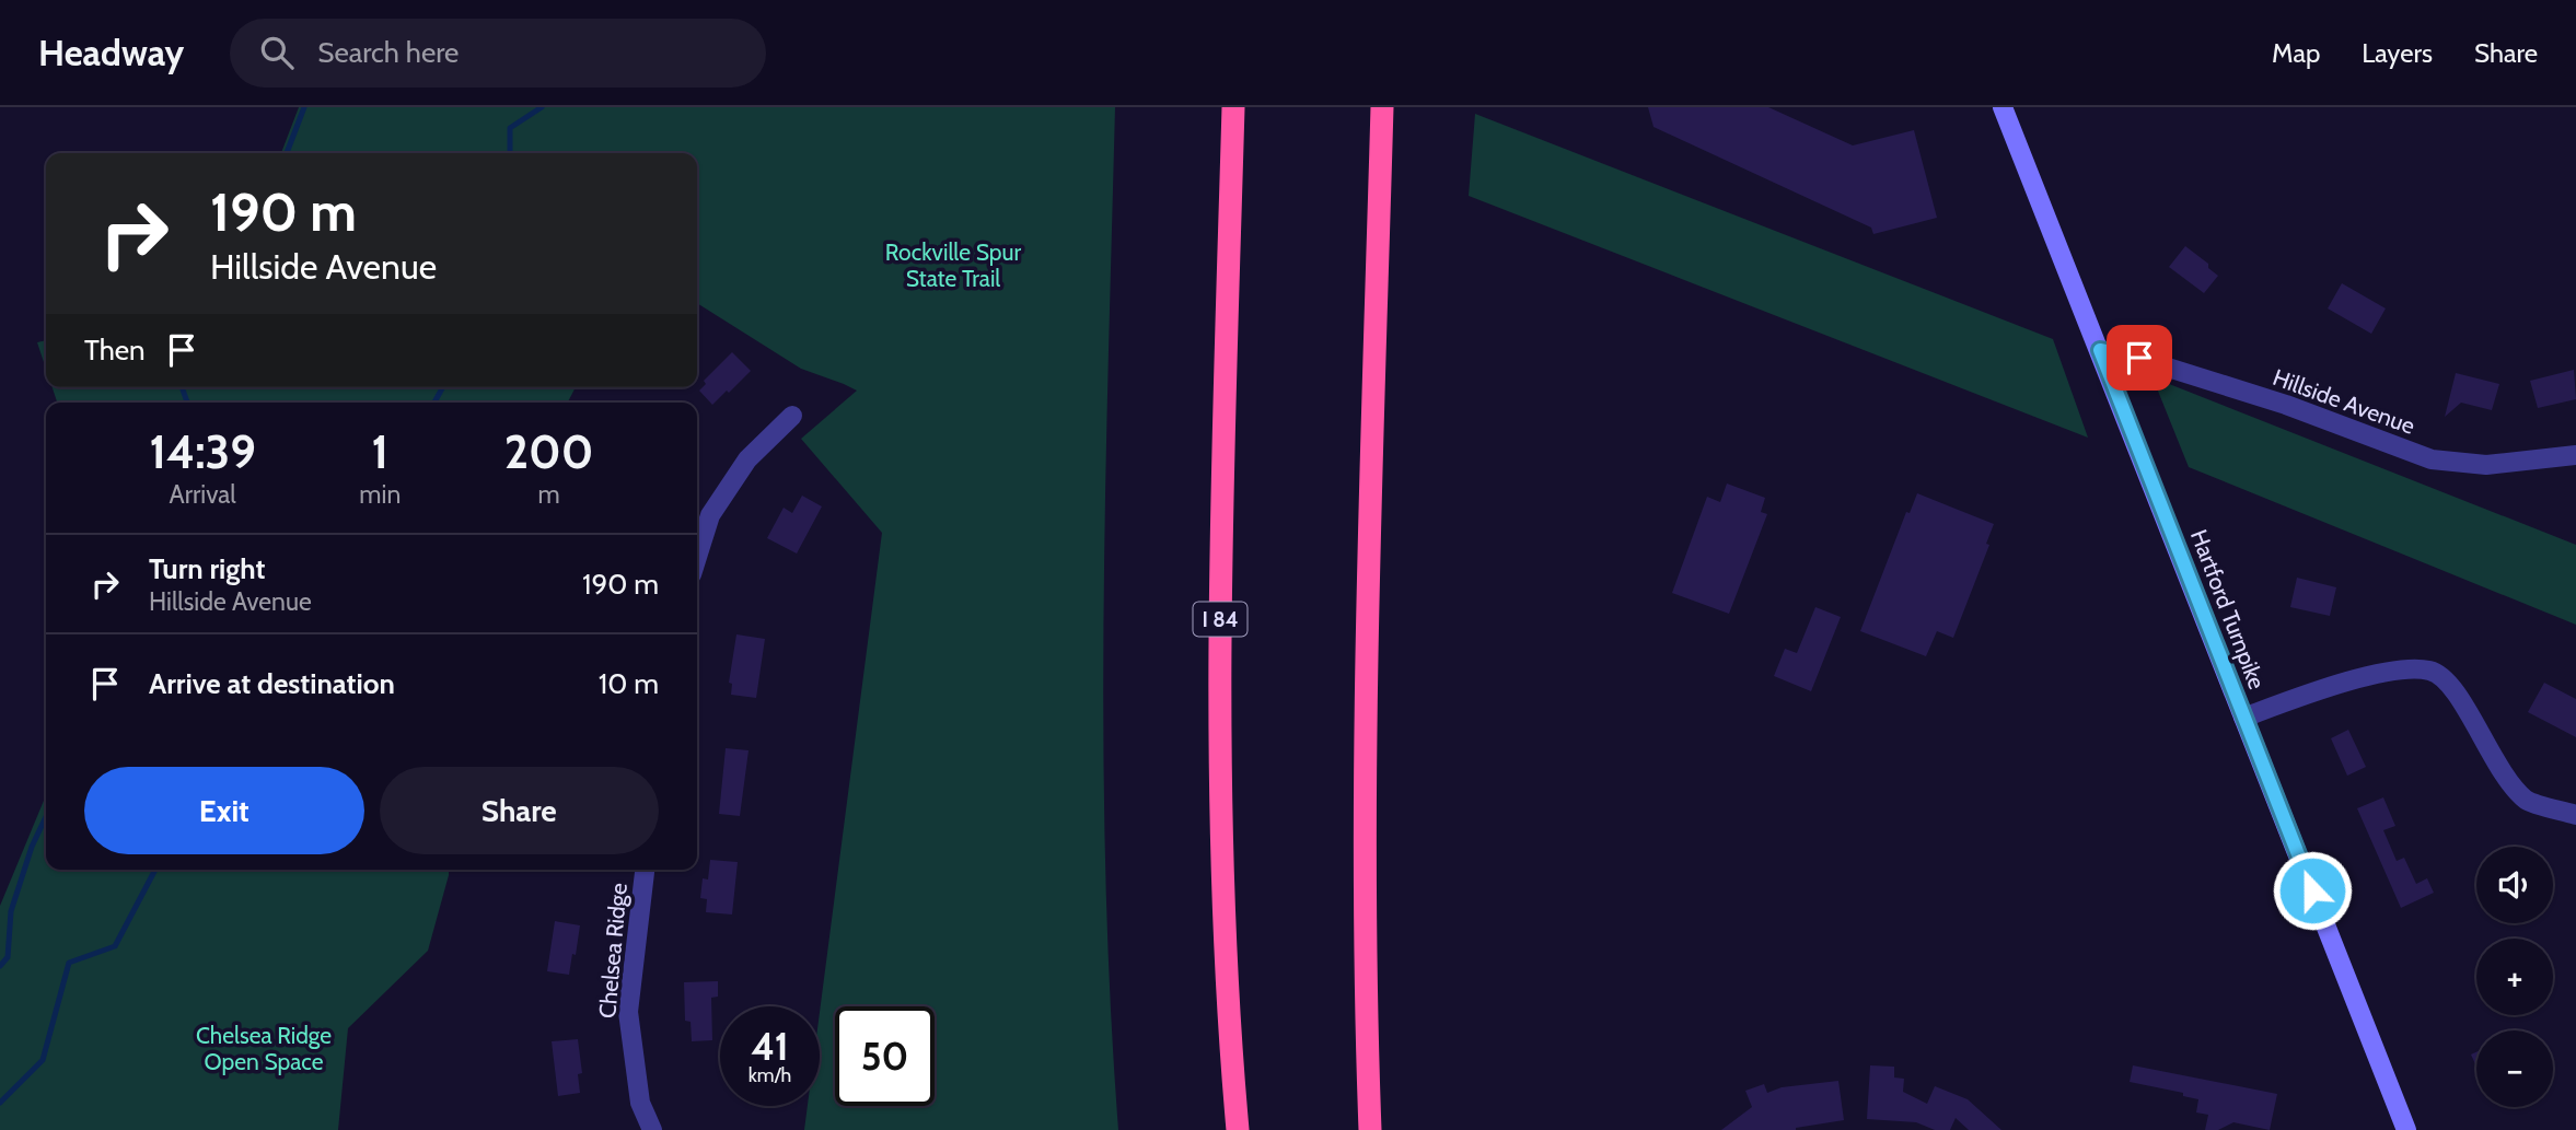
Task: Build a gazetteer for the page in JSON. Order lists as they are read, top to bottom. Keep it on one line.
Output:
{"streets":{"highway":["I 84"],"main road":["Hartford Turnpike"],"street":["Hillside Avenue","Chelsea Ridge"]},"crossings":[["Hillside Avenue","Hartford Turnpike"]],"parks":["Rockville Spur State Trail","Chelsea Ridge Open Space"],"page":{"header":"Headway","search":"Search here","nav":["Map","Layers","Share"],"turn":["190 m","Hillside Avenue"],"then":"Then","eta":["14:39","Arrival","1","min","200","m"],"list":[{"name":"Turn right","note":"Hillside Avenue","value":"190 m"},{"name":"Arrive at destination","value":"10 m"}],"buttons":["Exit","Share"],"map_buttons":["+","−"],"speed":"41 km/h","limit":"50"}}
